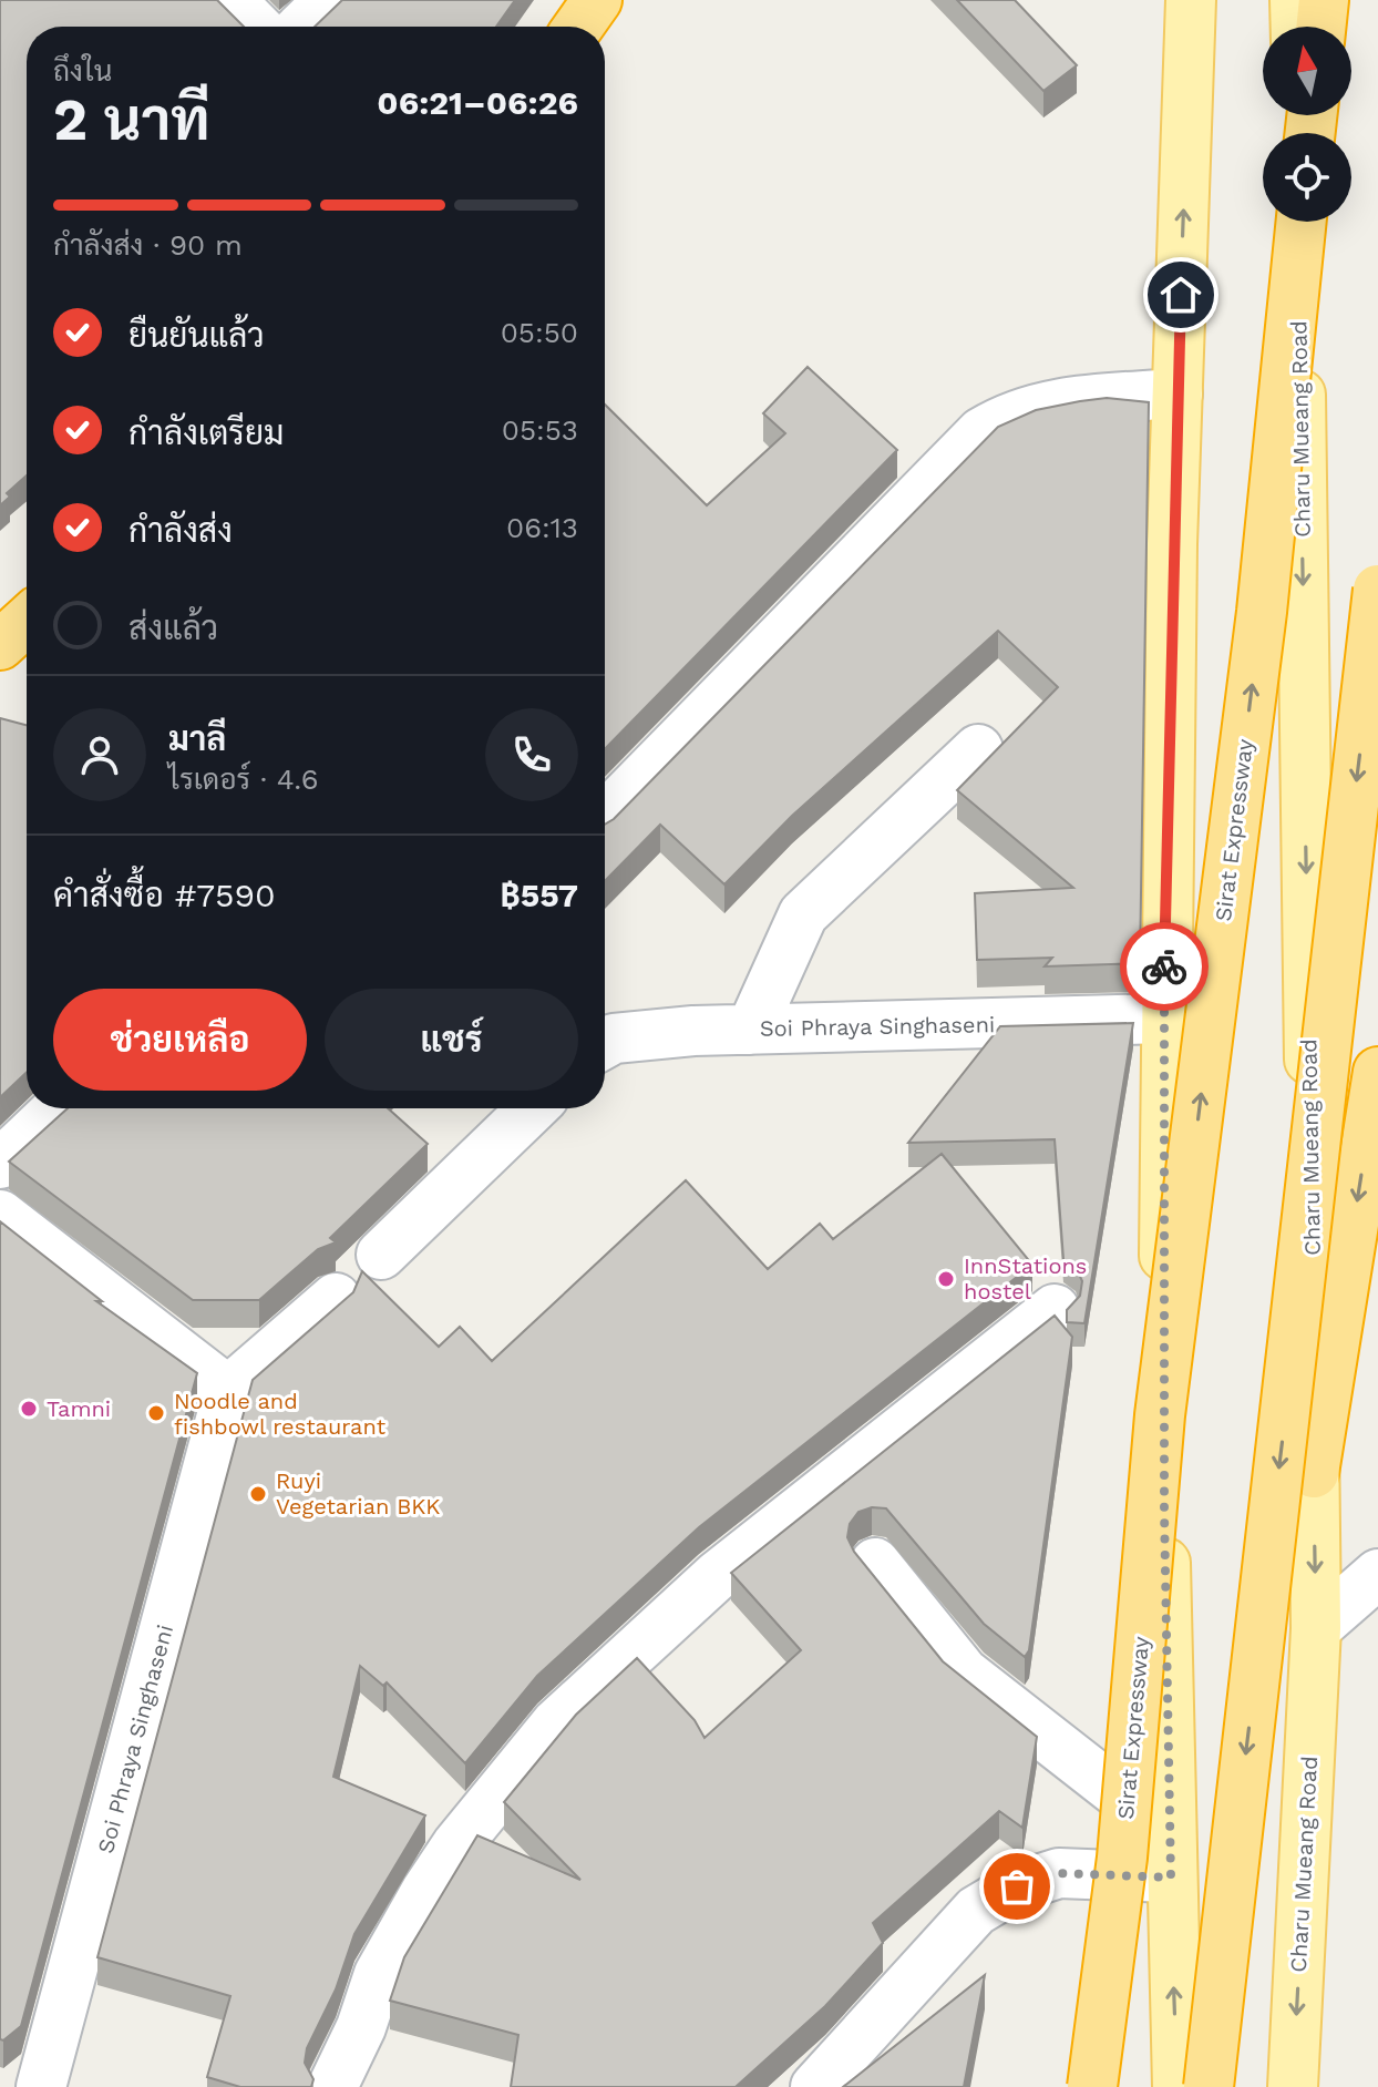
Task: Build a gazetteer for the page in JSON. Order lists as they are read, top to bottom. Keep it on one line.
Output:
{"streets":{"highway":["Sirat Expressway"],"main road":["Charu Mueang Road"],"street":["Soi Phraya Singhaseni"]},"places":["InnStations hostel","Tamni","Noodle and fishbowl restaurant","Ruyi Vegetarian BKK"],"north":"top","page":{"heading":["2 นาที","ถึงใน","06:21–06:26"],"panel":["มาลี","ไรเดอร์ · 4.6","คำสั่งซื้อ #7590","฿557"],"bar":"กำลังส่ง · 90 m","list":[["ยืนยันแล้ว","05:50"],["กำลังเตรียม","05:53"],["กำลังส่ง","06:13"],"ส่งแล้ว"],"buttons":["ช่วยเหลือ","แชร์"]}}
